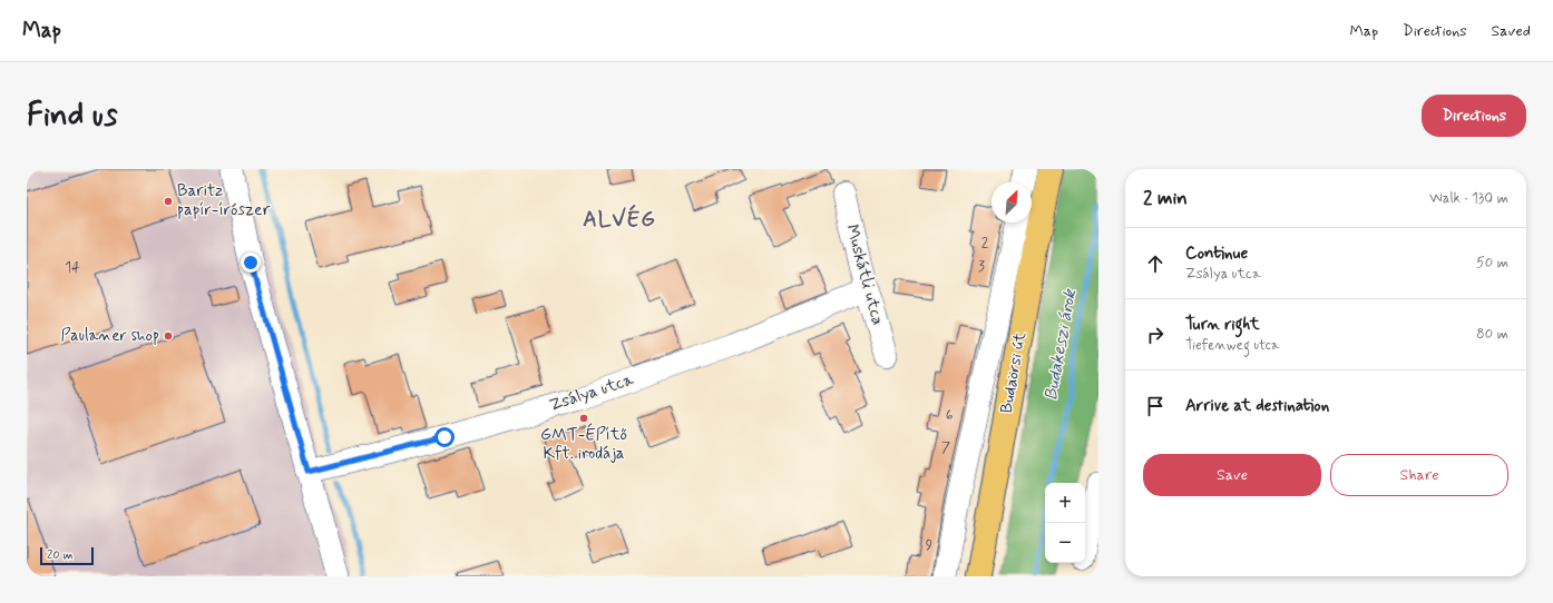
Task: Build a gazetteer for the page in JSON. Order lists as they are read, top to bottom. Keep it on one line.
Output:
{"streets":{"main road":["Budaörsi út"],"street":["Muskátli utca","Zsálya utca"]},"crossings":[["Muskátli utca","Zsálya utca"]],"districts":["ALVÉG"],"water":["Budakeszi árok"],"places":["Baritz papír-írószer","Paulaner shop","GMT-ÉPítő Kft. irodája"],"house_numbers":["2","3","14","6","7","9"],"scale_bar":"20 m","north":"top right","page":{"header":"Map","nav":["Map","Directions","Saved"],"buttons":["Directions",["Save","Share"]],"title":"Find us","heading":["2 min","Walk · 130 m"],"list":[["Continue","Zsálya utca","50 m"],["Turn right","Tiefenweg utca","80 m"],"Arrive at destination"],"map_buttons":["+","−"],"scale":"20 m"}}
